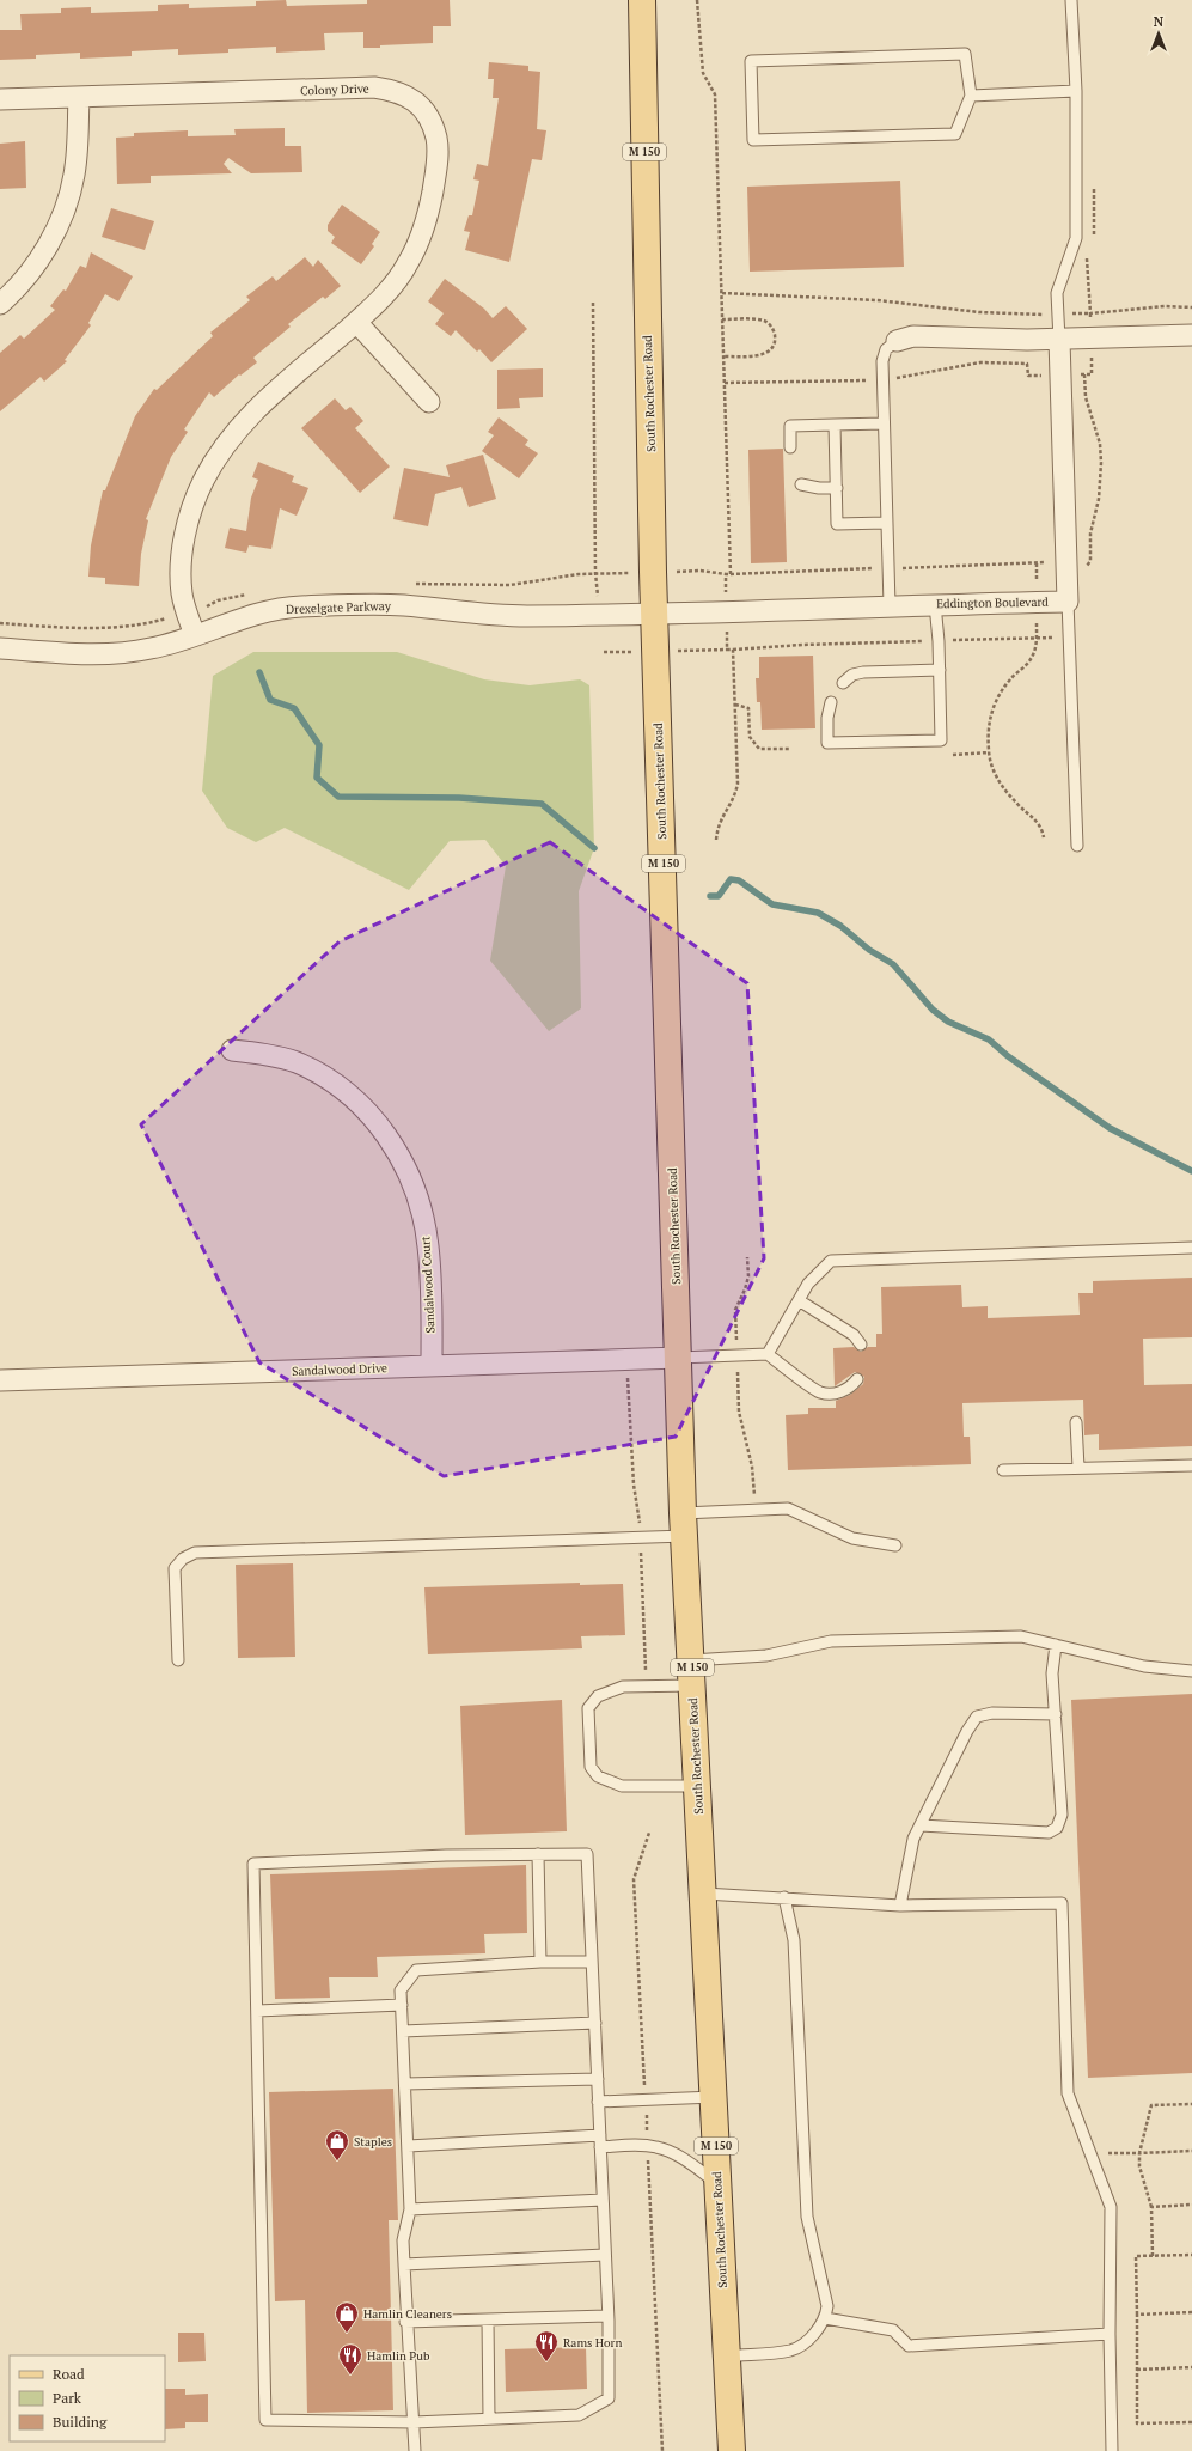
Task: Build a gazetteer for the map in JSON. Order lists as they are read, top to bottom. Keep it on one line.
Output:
{"streets":{"main road":["M 150","South Rochester Road"],"street":["Colony Drive","Eddington Boulevard","Drexelgate Parkway","Sandalwood Court","Sandalwood Drive"]},"crossings":[["Colony Drive","Drexelgate Parkway"],["South Rochester Road","Eddington Boulevard"],["South Rochester Road","Drexelgate Parkway"],["South Rochester Road","Sandalwood Drive"],["Eddington Boulevard","Drexelgate Parkway"],["Sandalwood Court","Sandalwood Drive"]],"places":{"shop":["Staples","Hamlin Cleaners"],"restaurant":["Rams Horn","Hamlin Pub"]},"legend":["Road","Park","Building"],"north":"top"}
